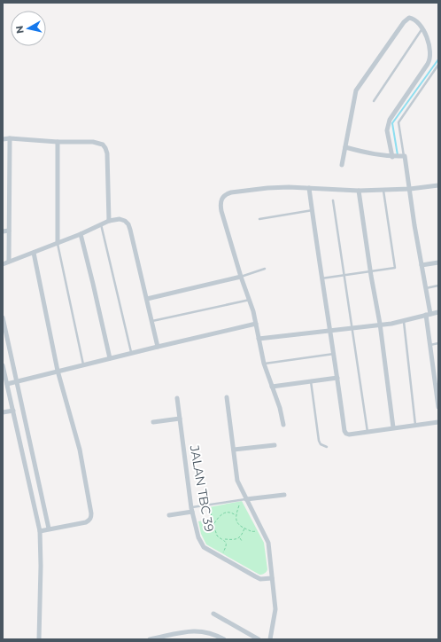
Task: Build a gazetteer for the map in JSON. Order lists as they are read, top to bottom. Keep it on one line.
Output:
{"streets":{"street":["JALAN TBC 39"]},"north":"left"}
